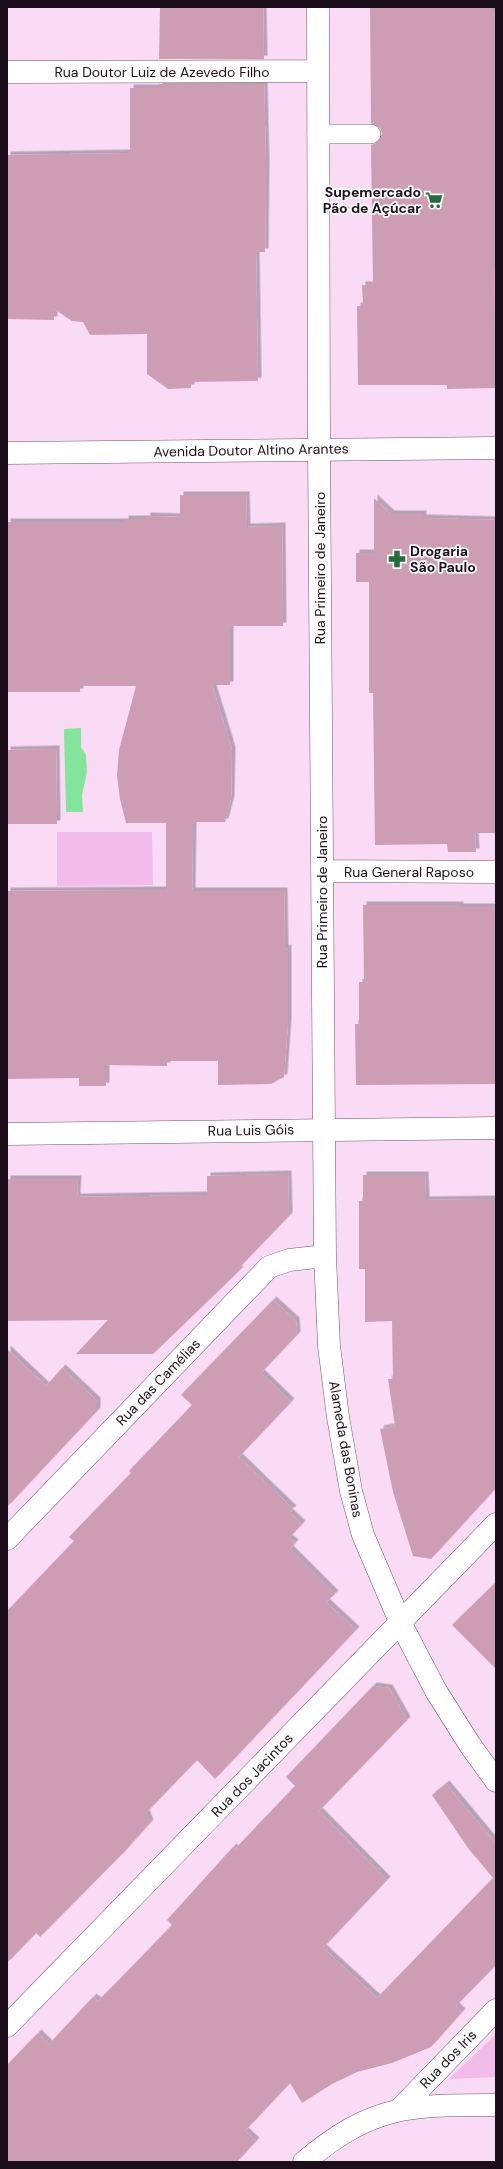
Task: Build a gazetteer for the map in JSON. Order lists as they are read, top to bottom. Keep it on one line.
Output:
{"streets":{"street":["Rua Doutor Luiz de Azevedo Filho","Avenida Doutor Altino Arantes","Rua Primeiro de Janeiro","Rua General Raposo","Rua Luis Góis","Rua das Camélias","Alameda das Boninas","Rua dos Jacintos","Rua dos Iris"]},"crossings":[["Rua Doutor Luiz de Azevedo Filho","Rua Primeiro de Janeiro"],["Avenida Doutor Altino Arantes","Rua Primeiro de Janeiro"],["Rua Primeiro de Janeiro","Rua General Raposo"],["Rua Primeiro de Janeiro","Rua Luis Góis"],["Rua Primeiro de Janeiro","Alameda das Boninas"],["Rua Luis Góis","Alameda das Boninas"],["Rua das Camélias","Alameda das Boninas"],["Alameda das Boninas","Rua dos Jacintos"]],"places":{"supermarket":["Supemercado Pão de Açúcar"],"pharmacy":["Drogaria São Paulo"]}}
